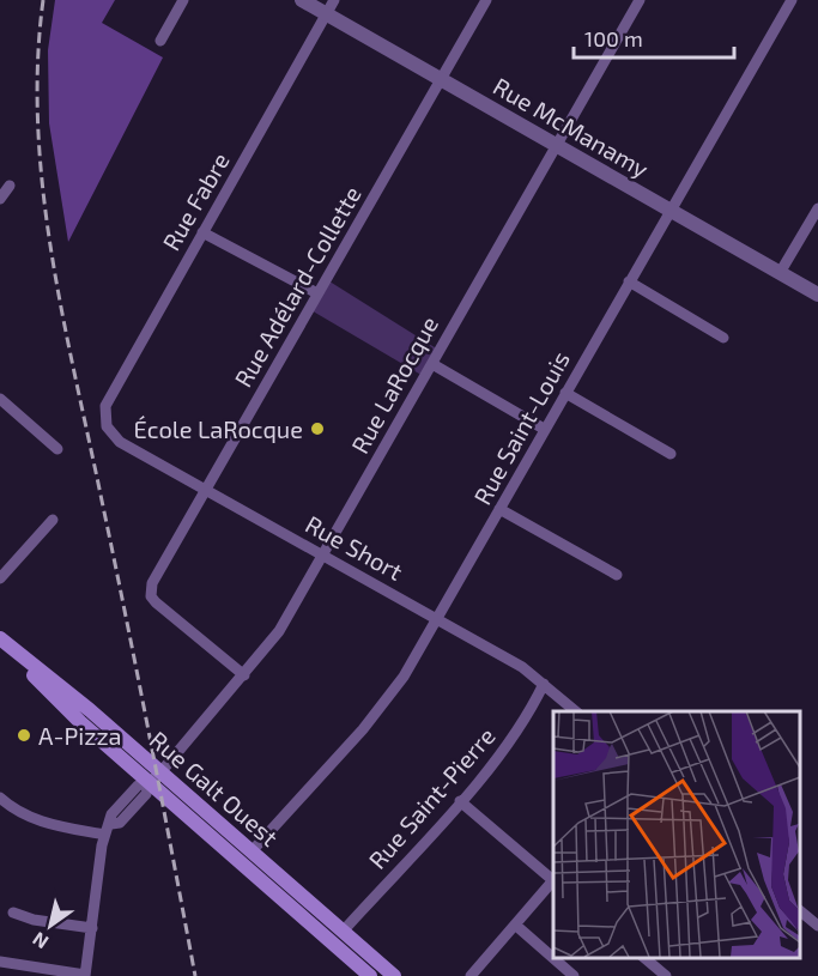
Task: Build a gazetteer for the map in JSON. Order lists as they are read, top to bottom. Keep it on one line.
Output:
{"streets":{"main road":["Rue Galt Ouest"],"street":["Rue McManamy","Rue Fabre","Rue Adélard-Collette","Rue LaRocque","Rue Saint-Louis","Rue Short","Rue Saint-Pierre"]},"crossings":[["Rue McManamy","Rue Fabre"],["Rue McManamy","Rue Adélard-Collette"],["Rue McManamy","Rue LaRocque"],["Rue McManamy","Rue Saint-Louis"],["Rue Fabre","Rue Short"],["Rue Adélard-Collette","Rue LaRocque"],["Rue Adélard-Collette","Rue Short"],["Rue LaRocque","Rue Short"],["Rue LaRocque","Rue Galt Ouest"],["Rue Saint-Louis","Rue Short"],["Rue Saint-Louis","Rue Galt Ouest"],["Rue Short","Rue Saint-Pierre"],["Rue Galt Ouest","Rue Saint-Pierre"]],"places":["École LaRocque","A-Pizza"],"scale_bar":"100 m","north":"bottom left"}
